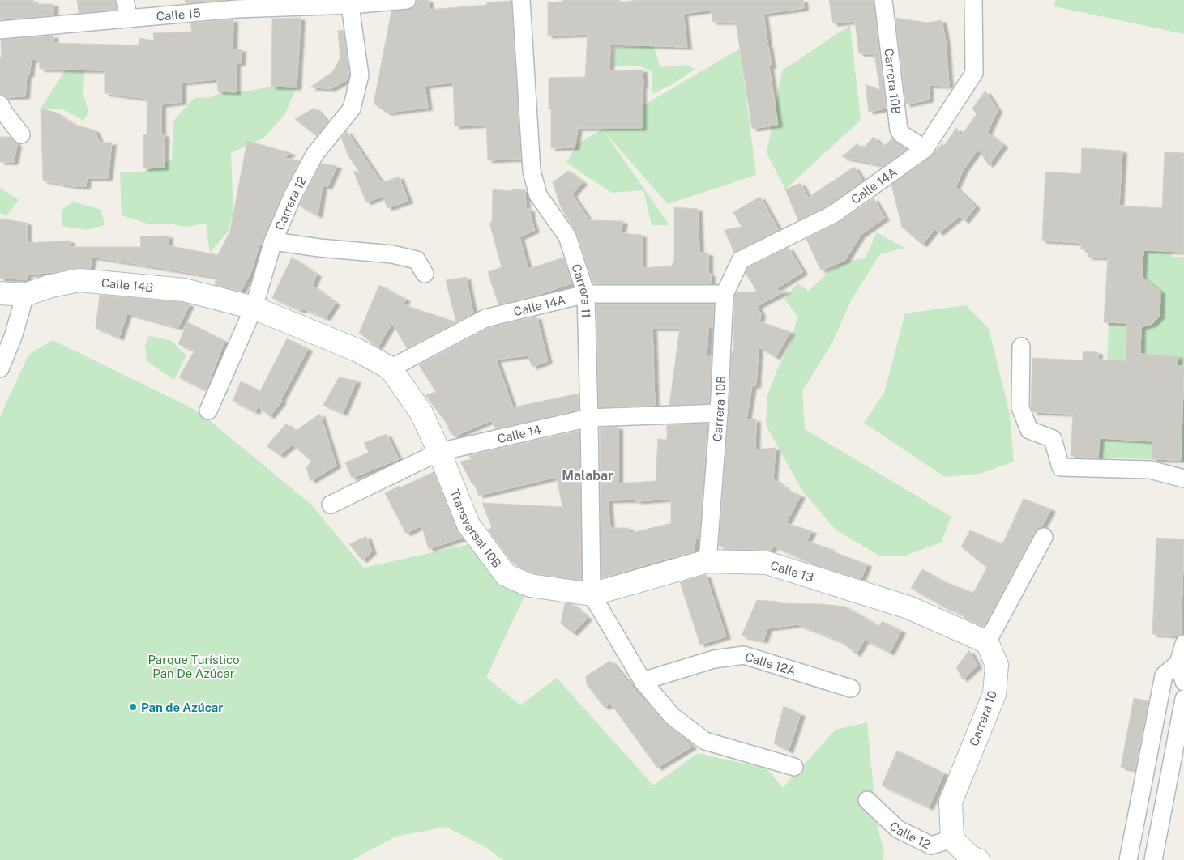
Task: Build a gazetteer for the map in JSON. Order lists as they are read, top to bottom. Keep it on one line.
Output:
{"streets":{"street":["Calle 15","Carrera 10B","Calle 14A","Carrera 12","Calle 14B","Carrera 11","Calle 14","Transversal 10B","Calle 13","Calle 12A","Carrera 10","Calle 12"]},"crossings":[["Calle 15","Carrera 12"],["Carrera 10B","Calle 14A"],["Carrera 10B","Calle 14"],["Carrera 10B","Calle 13"],["Calle 14A","Carrera 11"],["Calle 14A","Transversal 10B"],["Carrera 12","Calle 14B"],["Carrera 12","Transversal 10B"],["Calle 14B","Transversal 10B"],["Carrera 11","Calle 14"],["Carrera 11","Transversal 10B"],["Carrera 11","Calle 13"],["Calle 14","Transversal 10B"],["Transversal 10B","Calle 13"],["Calle 13","Carrera 10"],["Carrera 10","Calle 12"]],"districts":["Malabar"],"parks":["Parque Turístico Pan De Azúcar"],"places":["Pan de Azúcar"]}
